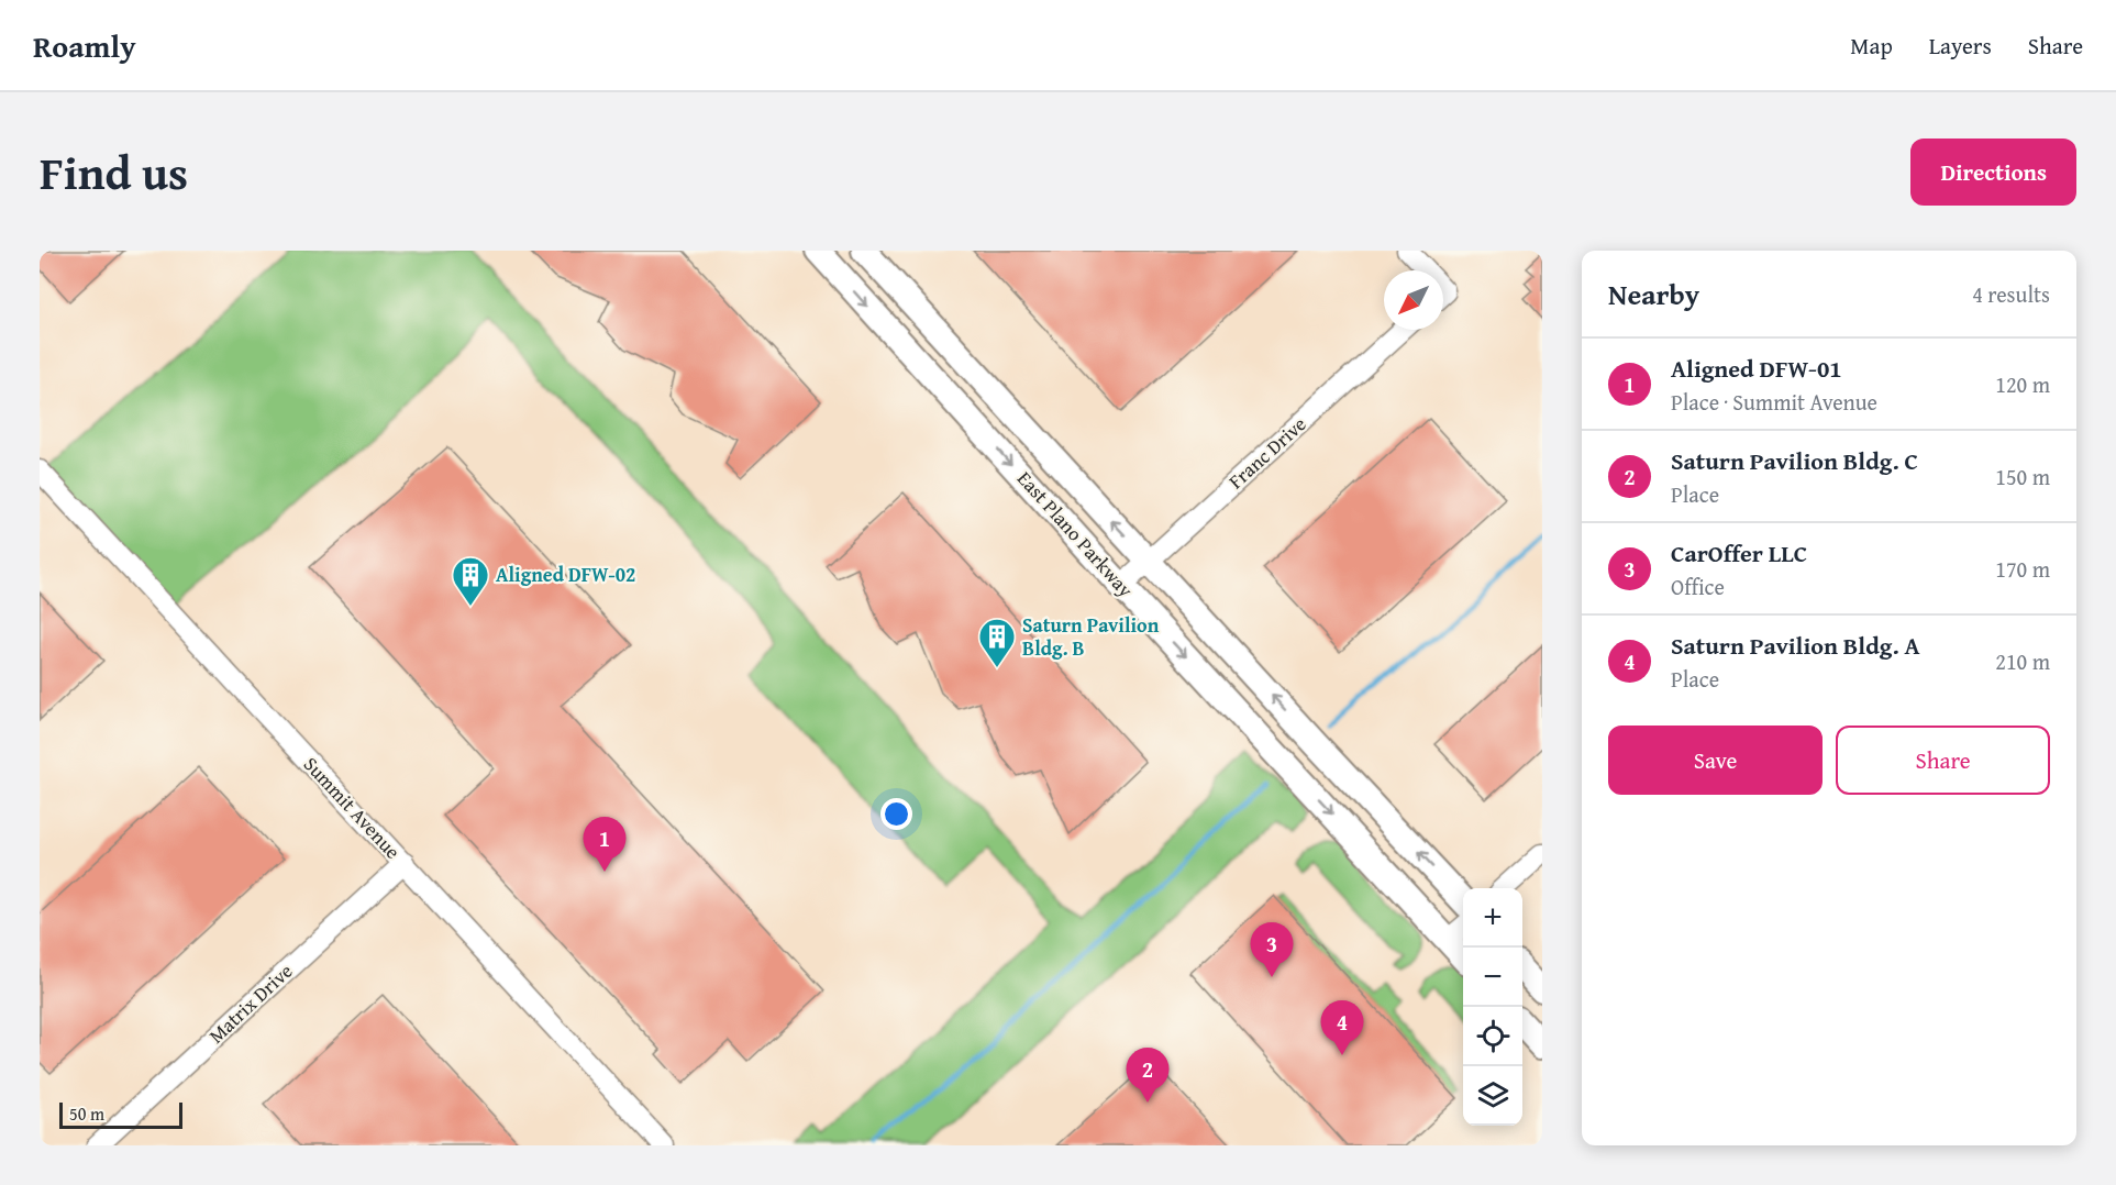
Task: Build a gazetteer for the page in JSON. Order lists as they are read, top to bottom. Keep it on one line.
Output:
{"streets":{"main road":["East Plano Parkway"],"street":["Franc Drive","Summit Avenue","Matrix Drive"]},"crossings":[["Franc Drive","East Plano Parkway"],["Summit Avenue","Matrix Drive"]],"places":{"building":["Aligned DFW-02","Saturn Pavilion Bldg. B"]},"scale_bar":"50 m","north":"bottom left","page":{"header":"Roamly","nav":["Map","Layers","Share"],"title":"Find us","buttons":["Directions",["Save","Share"]],"heading":["Nearby","4 results"],"list":[{"mark":"1","name":"Aligned DFW-01","note":"Place · Summit Avenue","value":"120 m"},{"mark":"2","name":"Saturn Pavilion Bldg. C","note":"Place","value":"150 m"},{"mark":"3","name":"CarOffer LLC","note":"Office","value":"170 m"},{"mark":"4","name":"Saturn Pavilion Bldg. A","note":"Place","value":"210 m"}],"pins":["1","3","4","2"],"map_buttons":["+","−"],"scale":"50 m"}}
